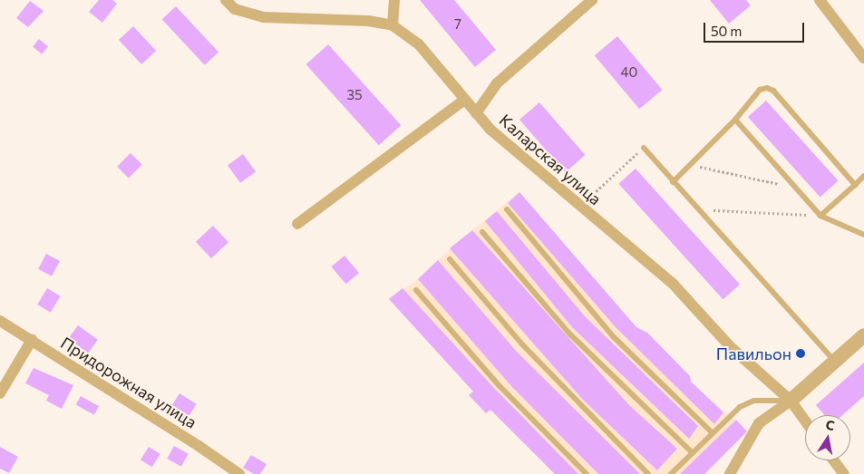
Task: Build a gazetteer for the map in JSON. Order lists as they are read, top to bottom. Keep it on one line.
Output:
{"streets":{"street":["Каларская улица","Придорожная улица"]},"places":["Павильон"],"house_numbers":["7","40","35"],"scale_bar":"50 m","north":"top"}
